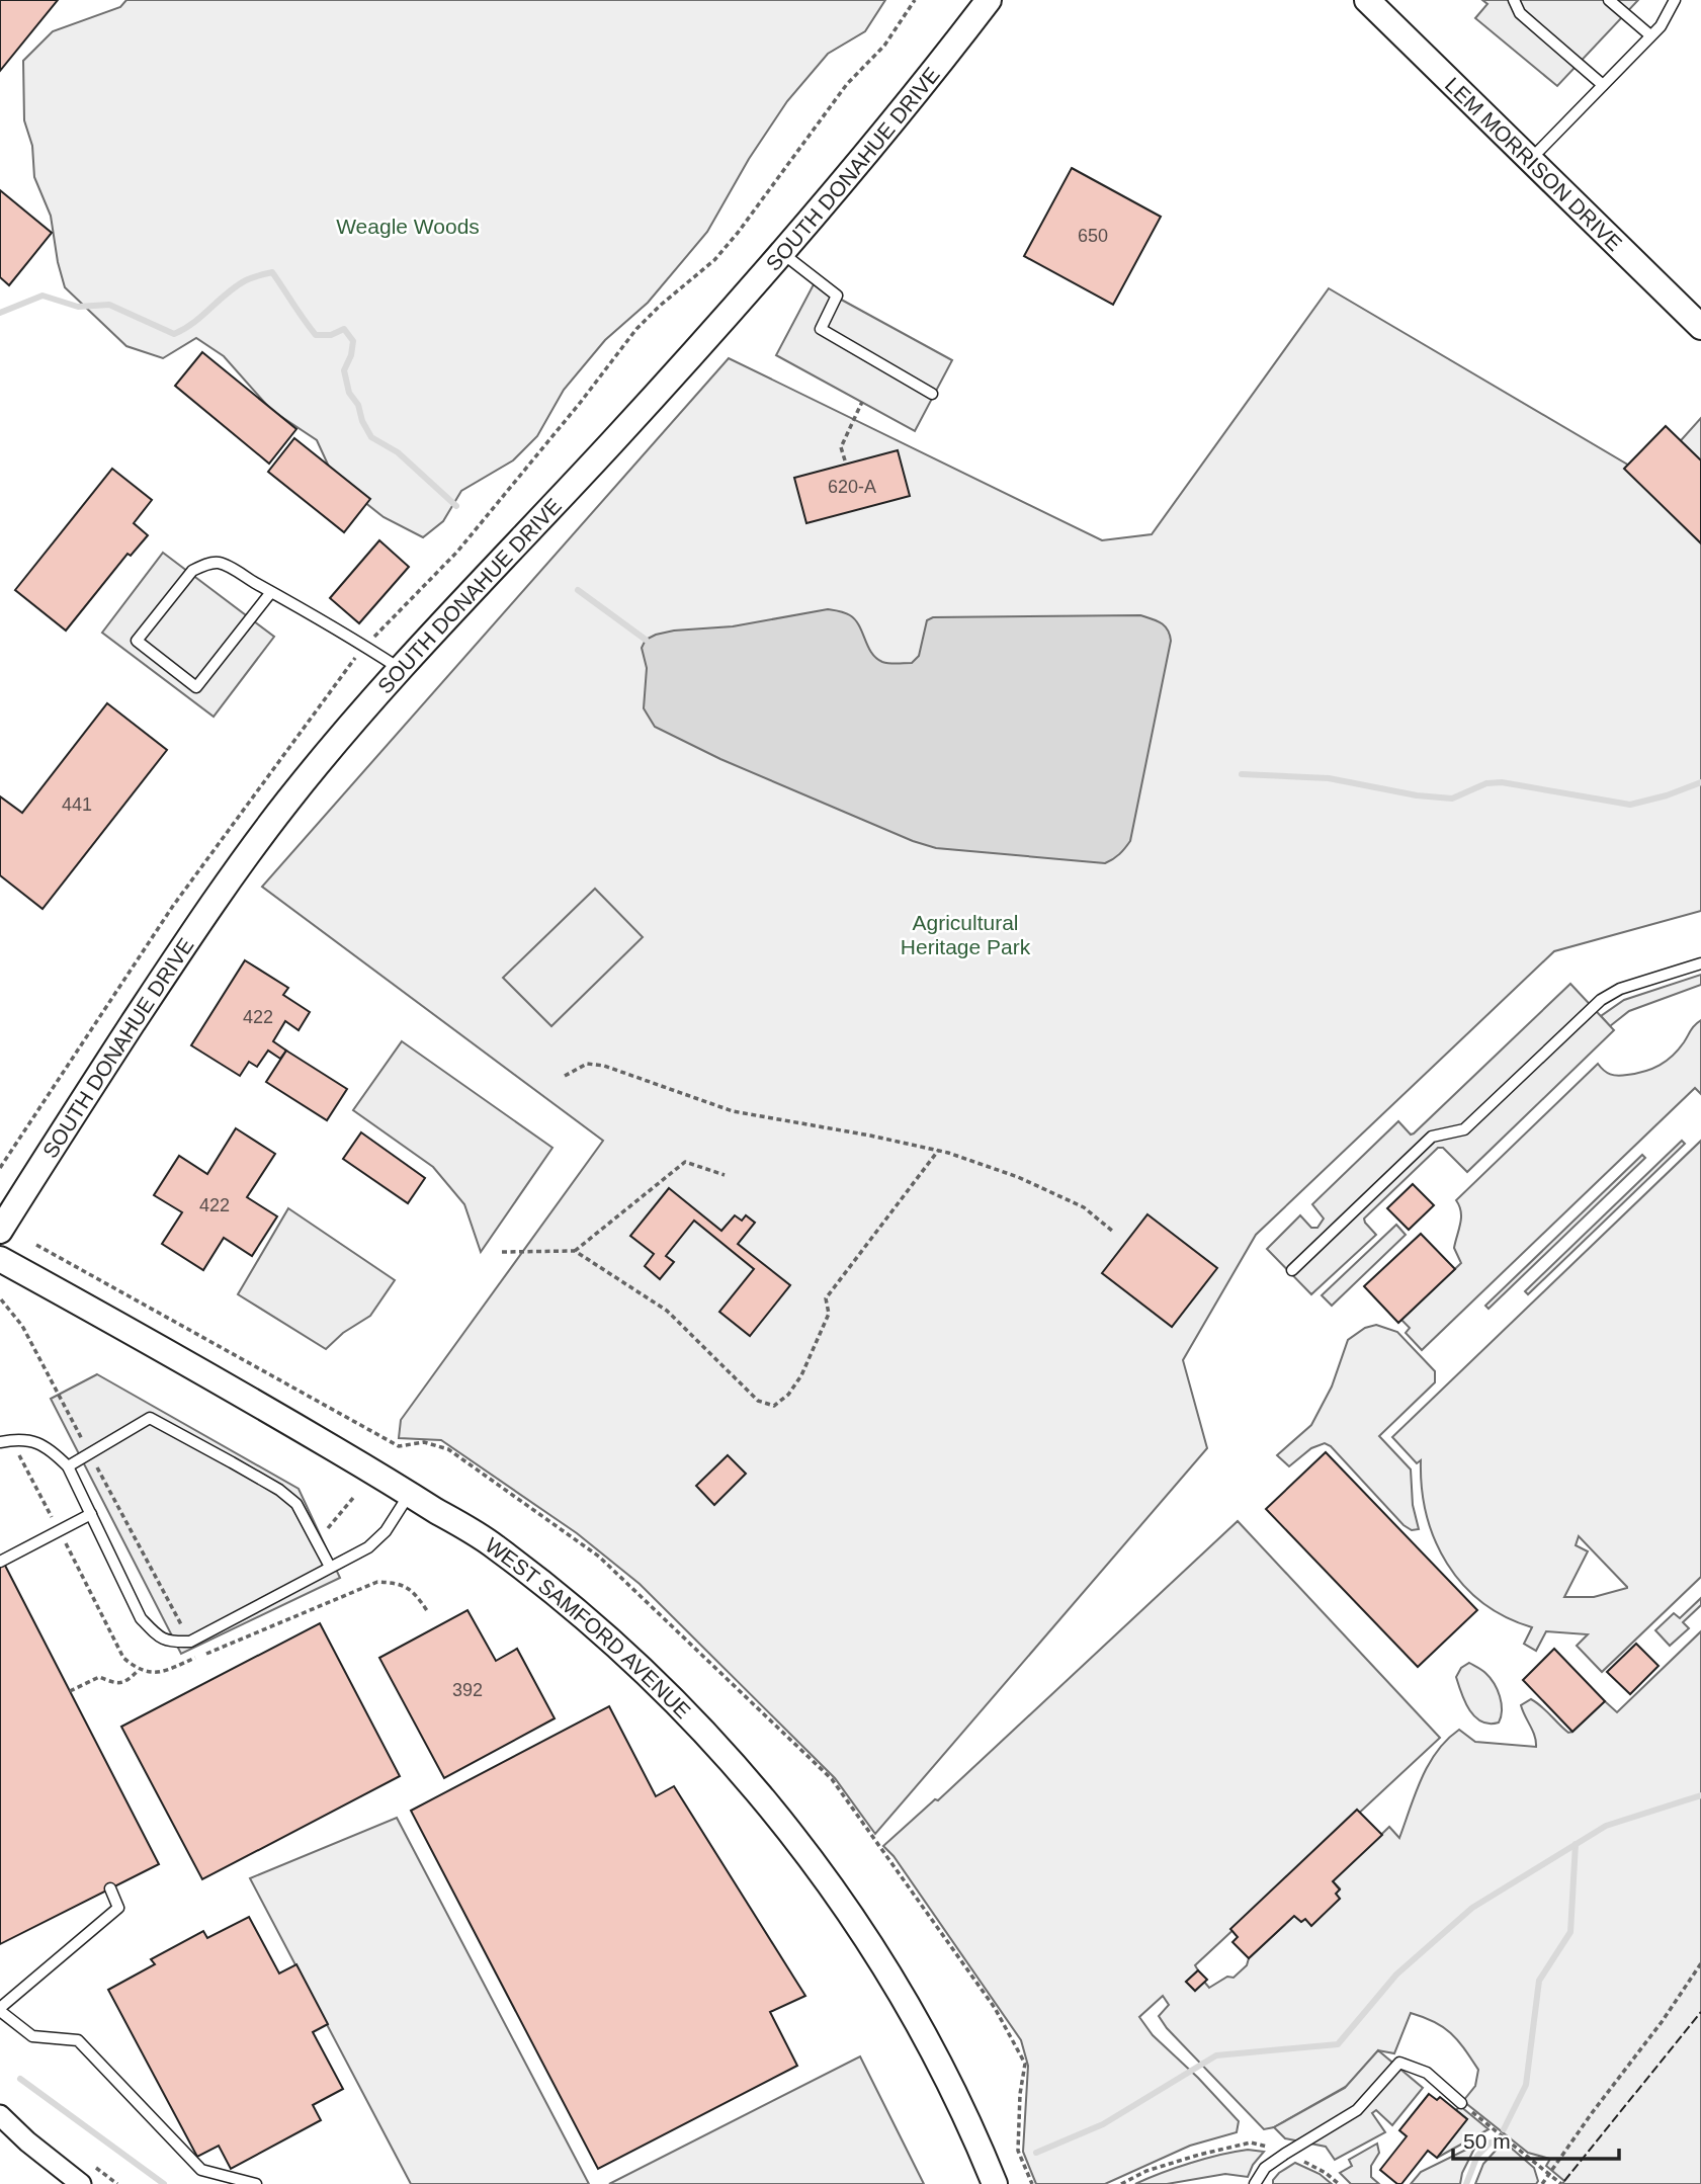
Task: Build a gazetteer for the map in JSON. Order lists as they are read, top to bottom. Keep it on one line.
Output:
{"streets":{"street":["LEM MORRISON DRIVE","SOUTH DONAHUE DRIVE","WEST SAMFORD AVENUE"]},"parks":["Weagle Woods","Agricultural Heritage Park"],"house_numbers":["650","620-A","441","422","422","392"],"scale_bar":"50 m"}
